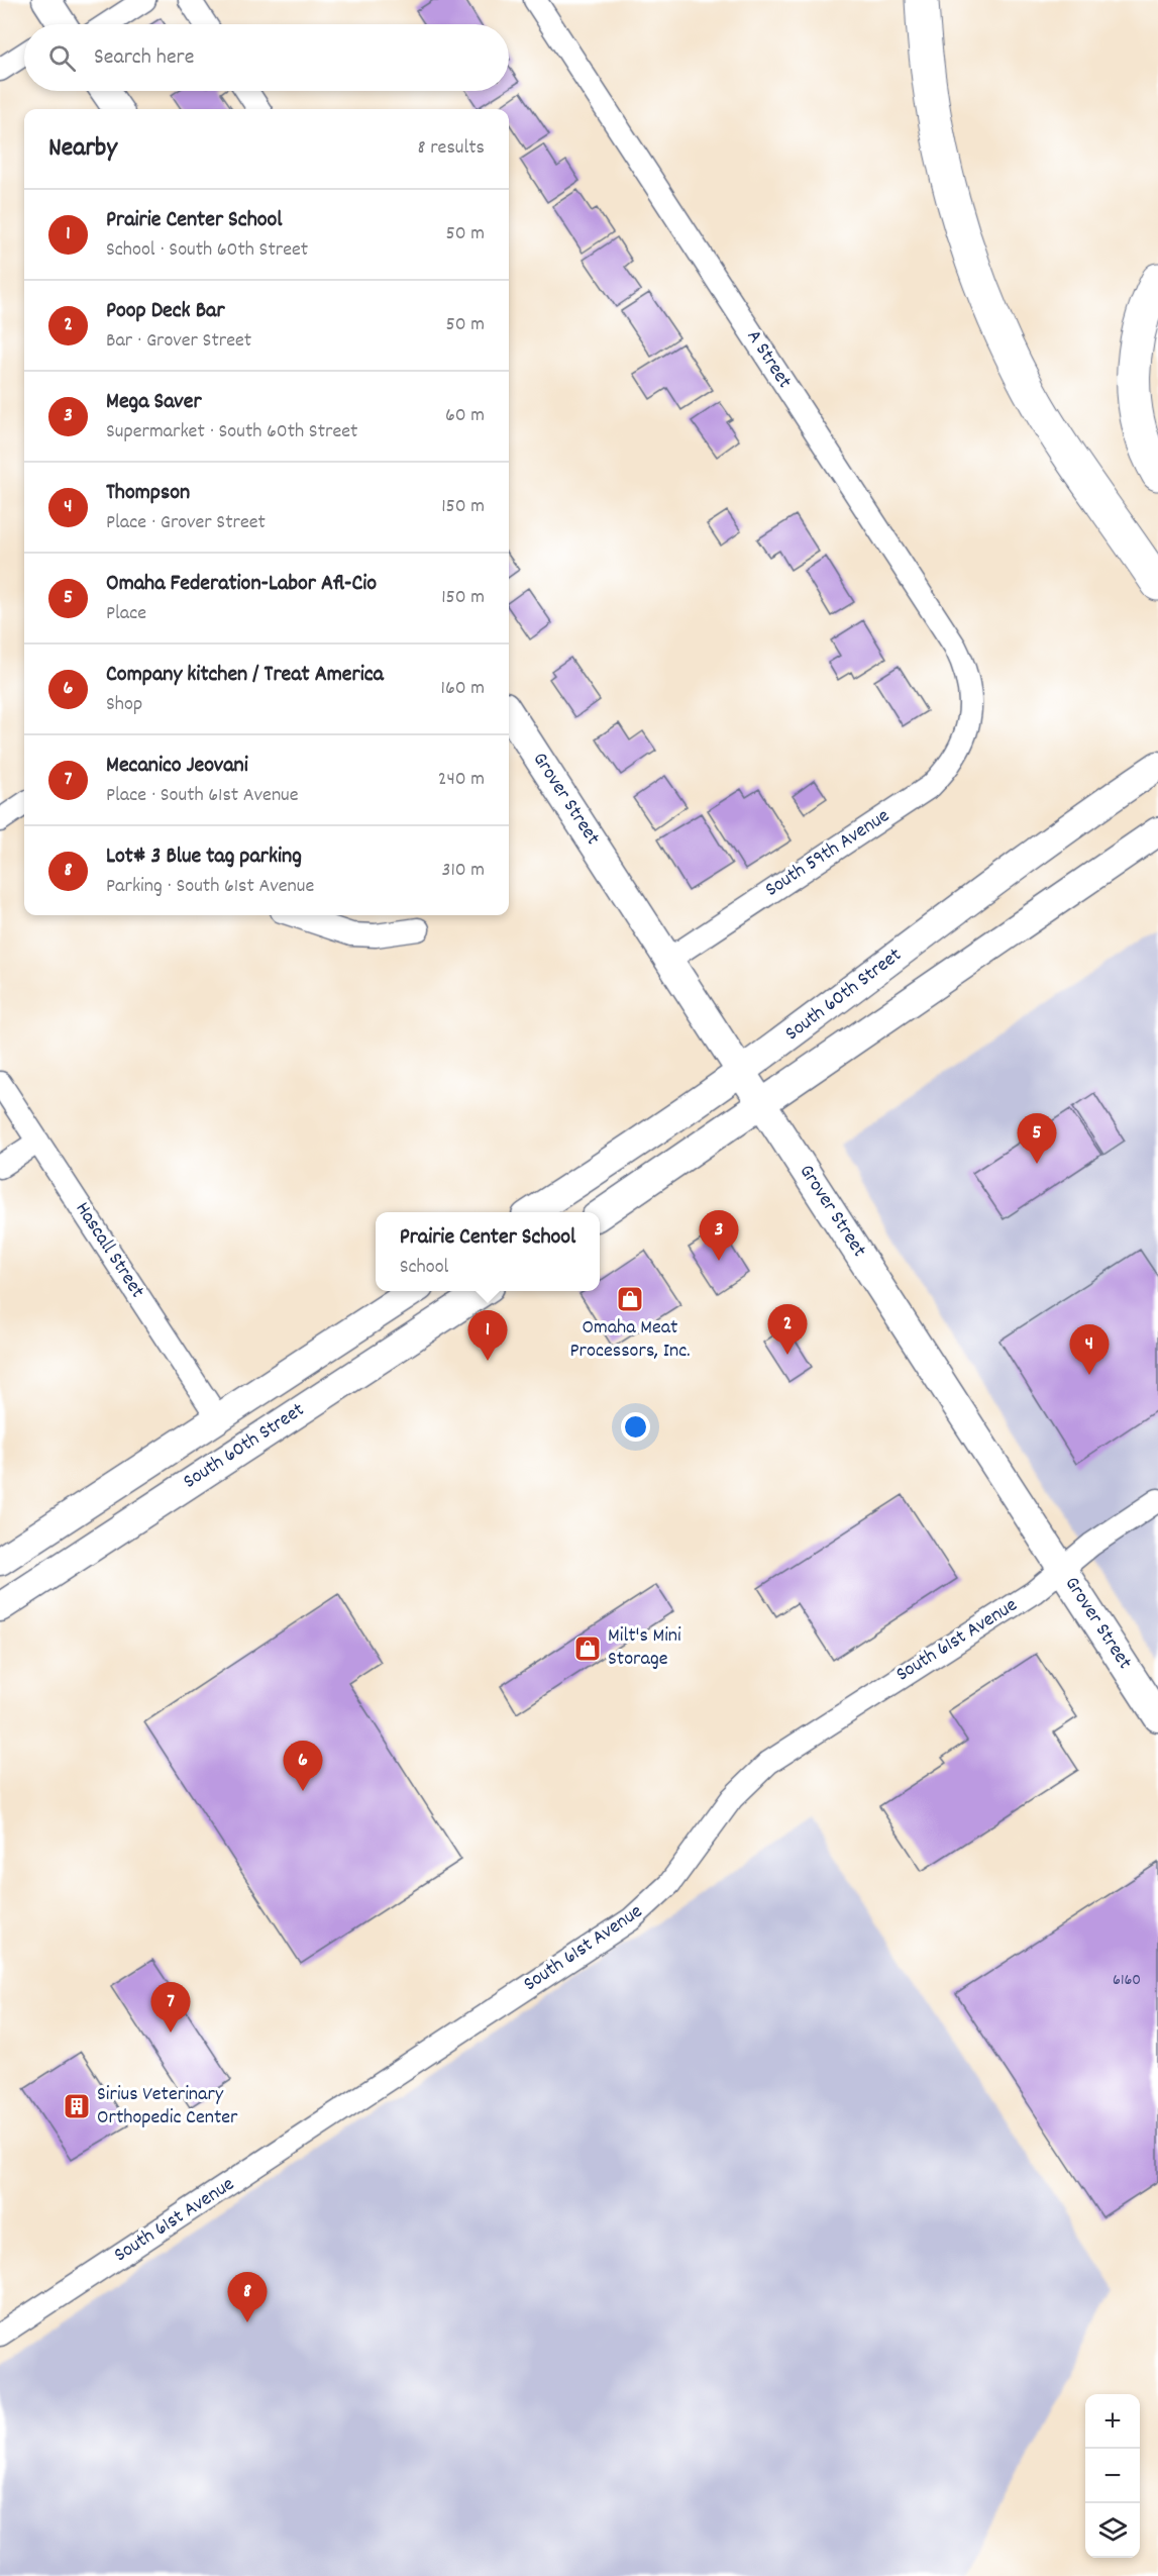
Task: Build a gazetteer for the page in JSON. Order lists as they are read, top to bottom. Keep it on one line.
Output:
{"streets":{"main road":["Grover Street","South 60th Street"],"street":["A Street","South 59th Avenue","Hascall Street","South 61st Avenue"]},"crossings":[["A Street","South 59th Avenue"],["Grover Street","South 59th Avenue"],["Grover Street","South 60th Street"],["Grover Street","South 61st Avenue"],["South 60th Street","Hascall Street"]],"places":{"shop":["Omaha Meat Processors, Inc.","Milt's Mini Storage"],"building":["Sirius Veterinary Orthopedic Center"]},"house_numbers":["6160"],"page":{"search":"Search here","heading":["Nearby","8 results"],"list":[{"mark":"1","name":"Prairie Center School","note":"School · South 60th Street","value":"50 m"},{"mark":"2","name":"Poop Deck Bar","note":"Bar · Grover Street","value":"50 m"},{"mark":"3","name":"Mega Saver","note":"Supermarket · South 60th Street","value":"60 m"},{"mark":"4","name":"Thompson","note":"Place · Grover Street","value":"150 m"},{"mark":"5","name":"Omaha Federation-Labor Afl-Cio","note":"Place","value":"150 m"},{"mark":"6","name":"Company kitchen / Treat America","note":"Shop","value":"160 m"},{"mark":"7","name":"Mecanico Jeovani","note":"Place · South 61st Avenue","value":"240 m"},{"mark":"8","name":"Lot# 3 Blue tag parking","note":"Parking · South 61st Avenue","value":"310 m"}],"pins":["5","3","2","1","4","6","7","8"],"popup":["Prairie Center School","School"],"map_buttons":["+","−"]}}
